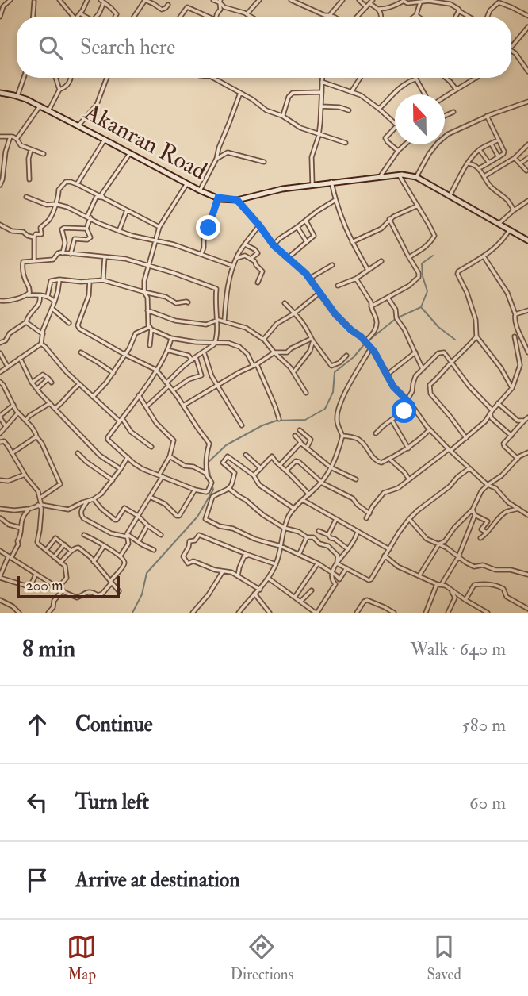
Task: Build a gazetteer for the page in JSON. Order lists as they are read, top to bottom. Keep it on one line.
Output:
{"streets":{"main road":["Akanran Road"]},"scale_bar":"200 m","north":"top","page":{"search":"Search here","scale":"200 m","heading":["8 min","Walk · 640 m"],"list":[["Continue","580 m"],["Turn left","60 m"],"Arrive at destination"],"nav":["Map","Directions","Saved"]}}
